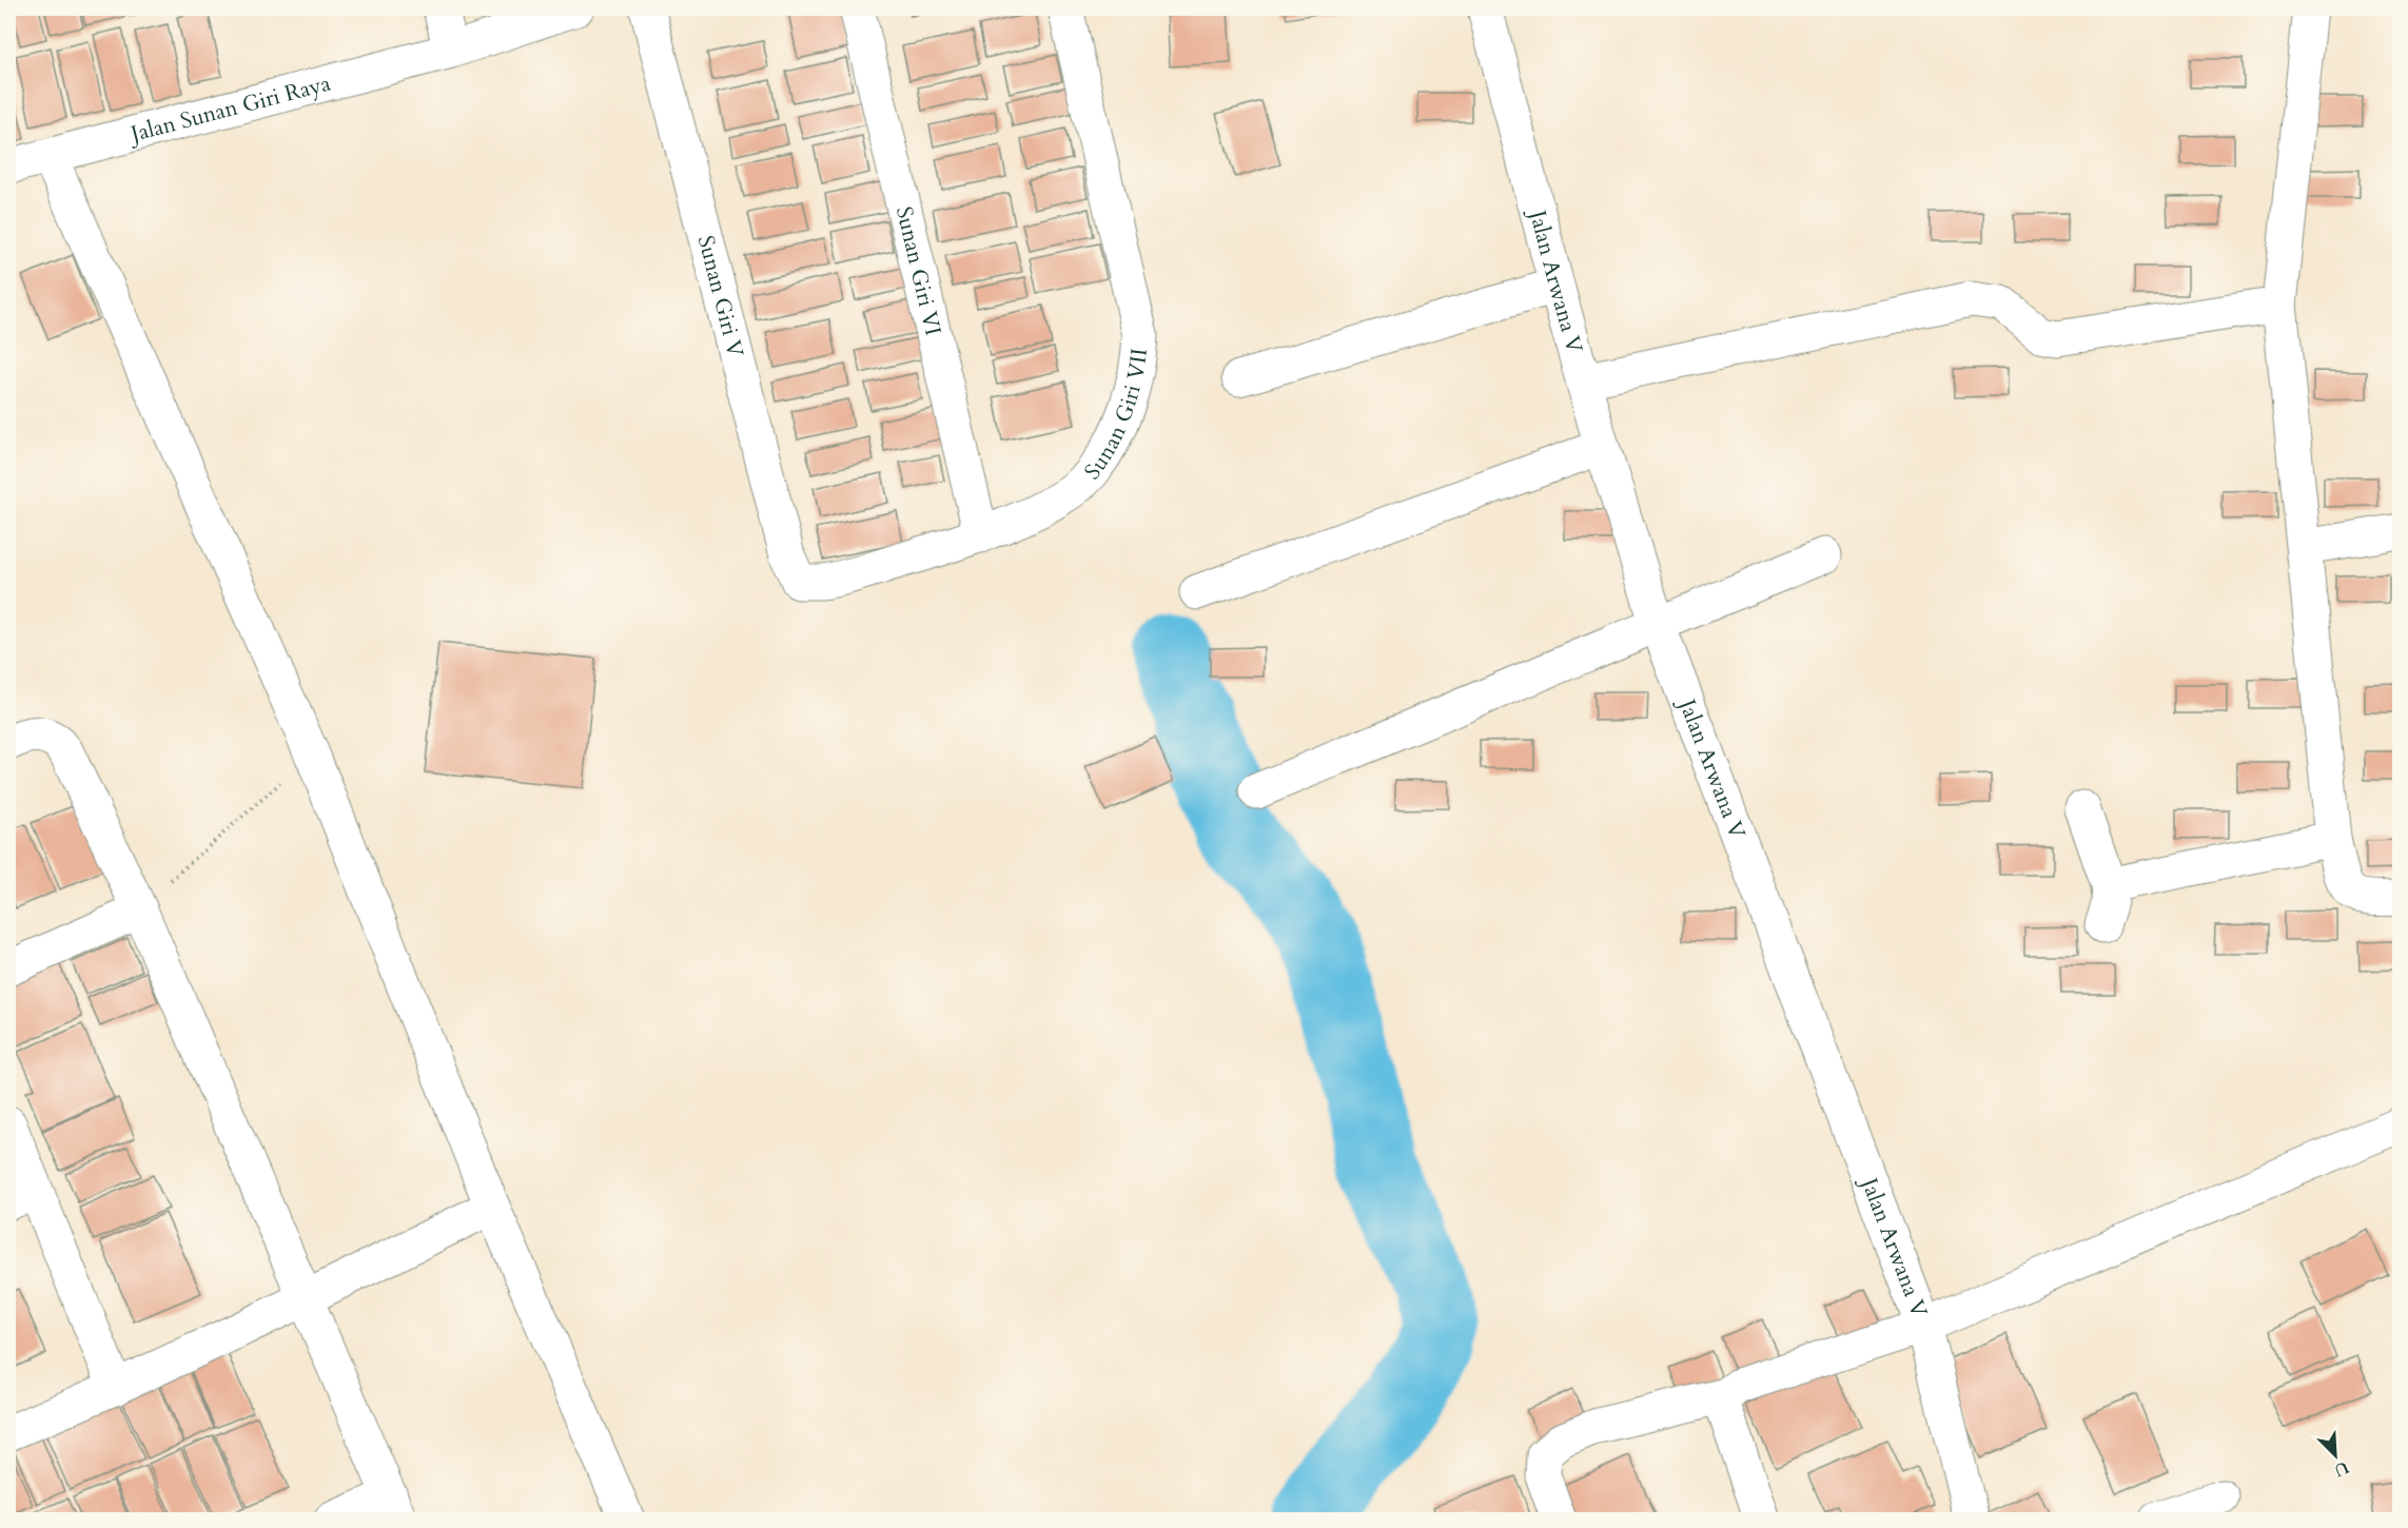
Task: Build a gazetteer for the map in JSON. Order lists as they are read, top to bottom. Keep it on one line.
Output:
{"streets":{"street":["Jalan Sunan Giri Raya","Sunan Giri VI","Jalan Arwana V","Sunan Giri V","Sunan Giri VII"]},"crossings":[["Sunan Giri VI","Sunan Giri VII"],["Sunan Giri V","Sunan Giri VII"]],"north":"bottom right"}
